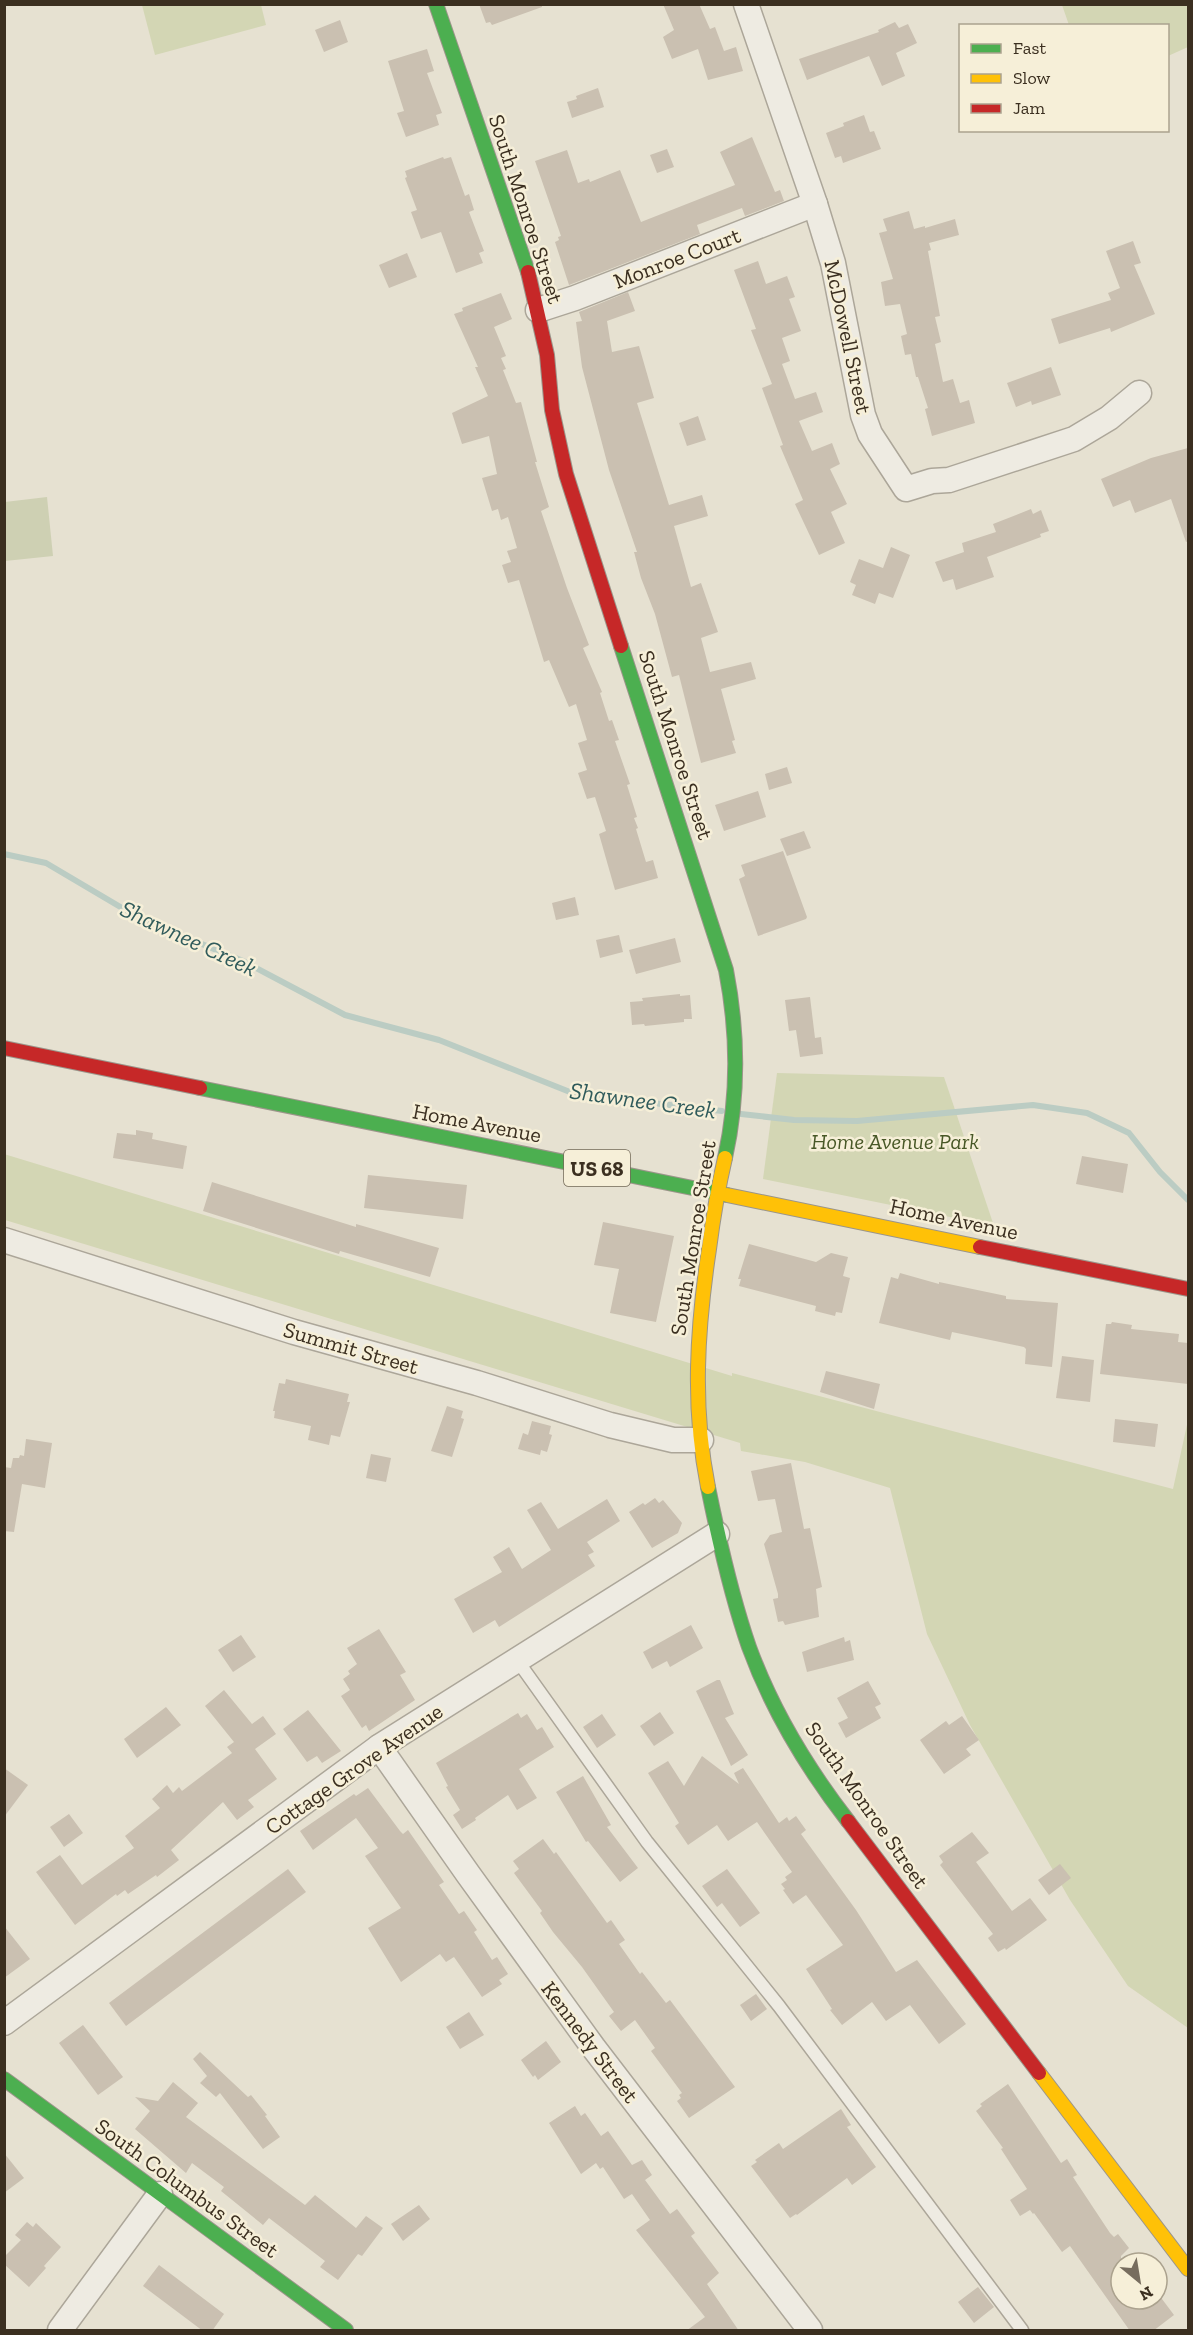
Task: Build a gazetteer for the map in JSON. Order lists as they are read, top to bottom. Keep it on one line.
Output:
{"streets":{"street":["South Monroe Street","Monroe Court","McDowell Street","Home Avenue","US 68","Summit Street","Cottage Grove Avenue","Kennedy Street","South Columbus Street"]},"crossings":[["South Monroe Street","Monroe Court"],["South Monroe Street","Home Avenue"],["South Monroe Street","Summit Street"],["South Monroe Street","Cottage Grove Avenue"],["Monroe Court","McDowell Street"],["Cottage Grove Avenue","Kennedy Street"]],"water":["Shawnee Creek"],"parks":["Home Avenue Park"],"legend":["Fast","Slow","Jam"],"north":"bottom right"}
